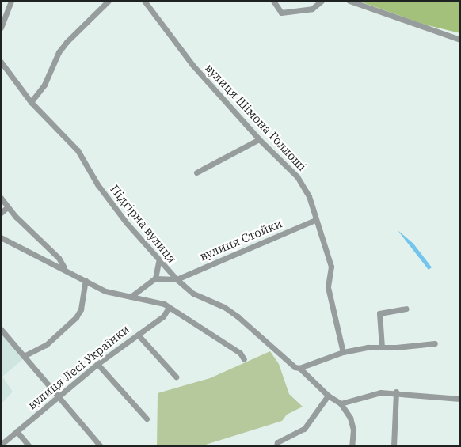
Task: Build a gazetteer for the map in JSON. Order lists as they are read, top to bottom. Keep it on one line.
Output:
{"streets":{"street":["вулиця Шімона Голлоші","Підгірна вулиця","вулиця Стойки","вулиця Лесі Українки"]},"crossings":[["вулиця Шімона Голлоші","вулиця Стойки"],["Підгірна вулиця","вулиця Стойки"]]}
